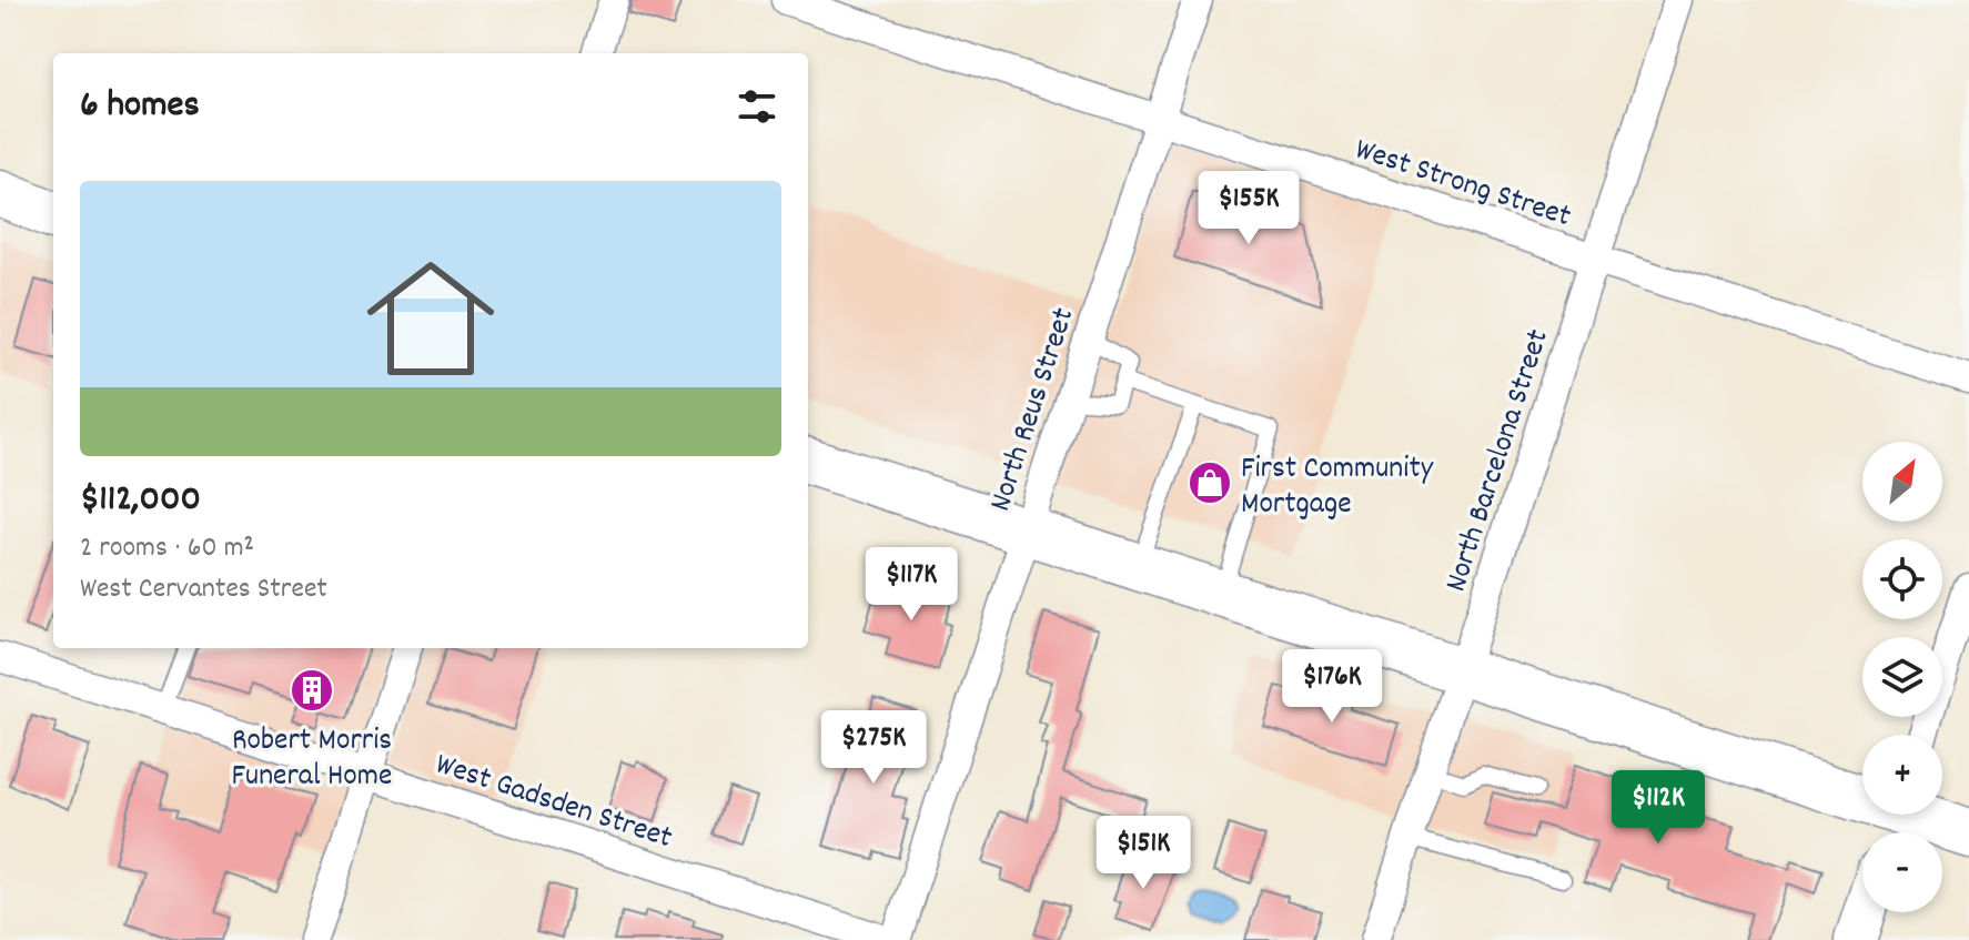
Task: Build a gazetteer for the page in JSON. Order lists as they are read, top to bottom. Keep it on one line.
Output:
{"streets":{"street":["West Strong Street","North Reus Street","North Barcelona Street","West Gadsden Street"]},"crossings":[["West Strong Street","North Reus Street"],["West Strong Street","North Barcelona Street"]],"places":{"shop":["First Community Mortgage"],"building":["Robert Morris Funeral Home"]},"north":"top right","page":{"heading":"6 homes","list":[{"name":"$112,000","note":"2 rooms · 60 m² · West Cervantes Street"}],"price":["$155K","$117K","$176K","$275K","$112K","$151K"],"map_buttons":["+","−"]}}
